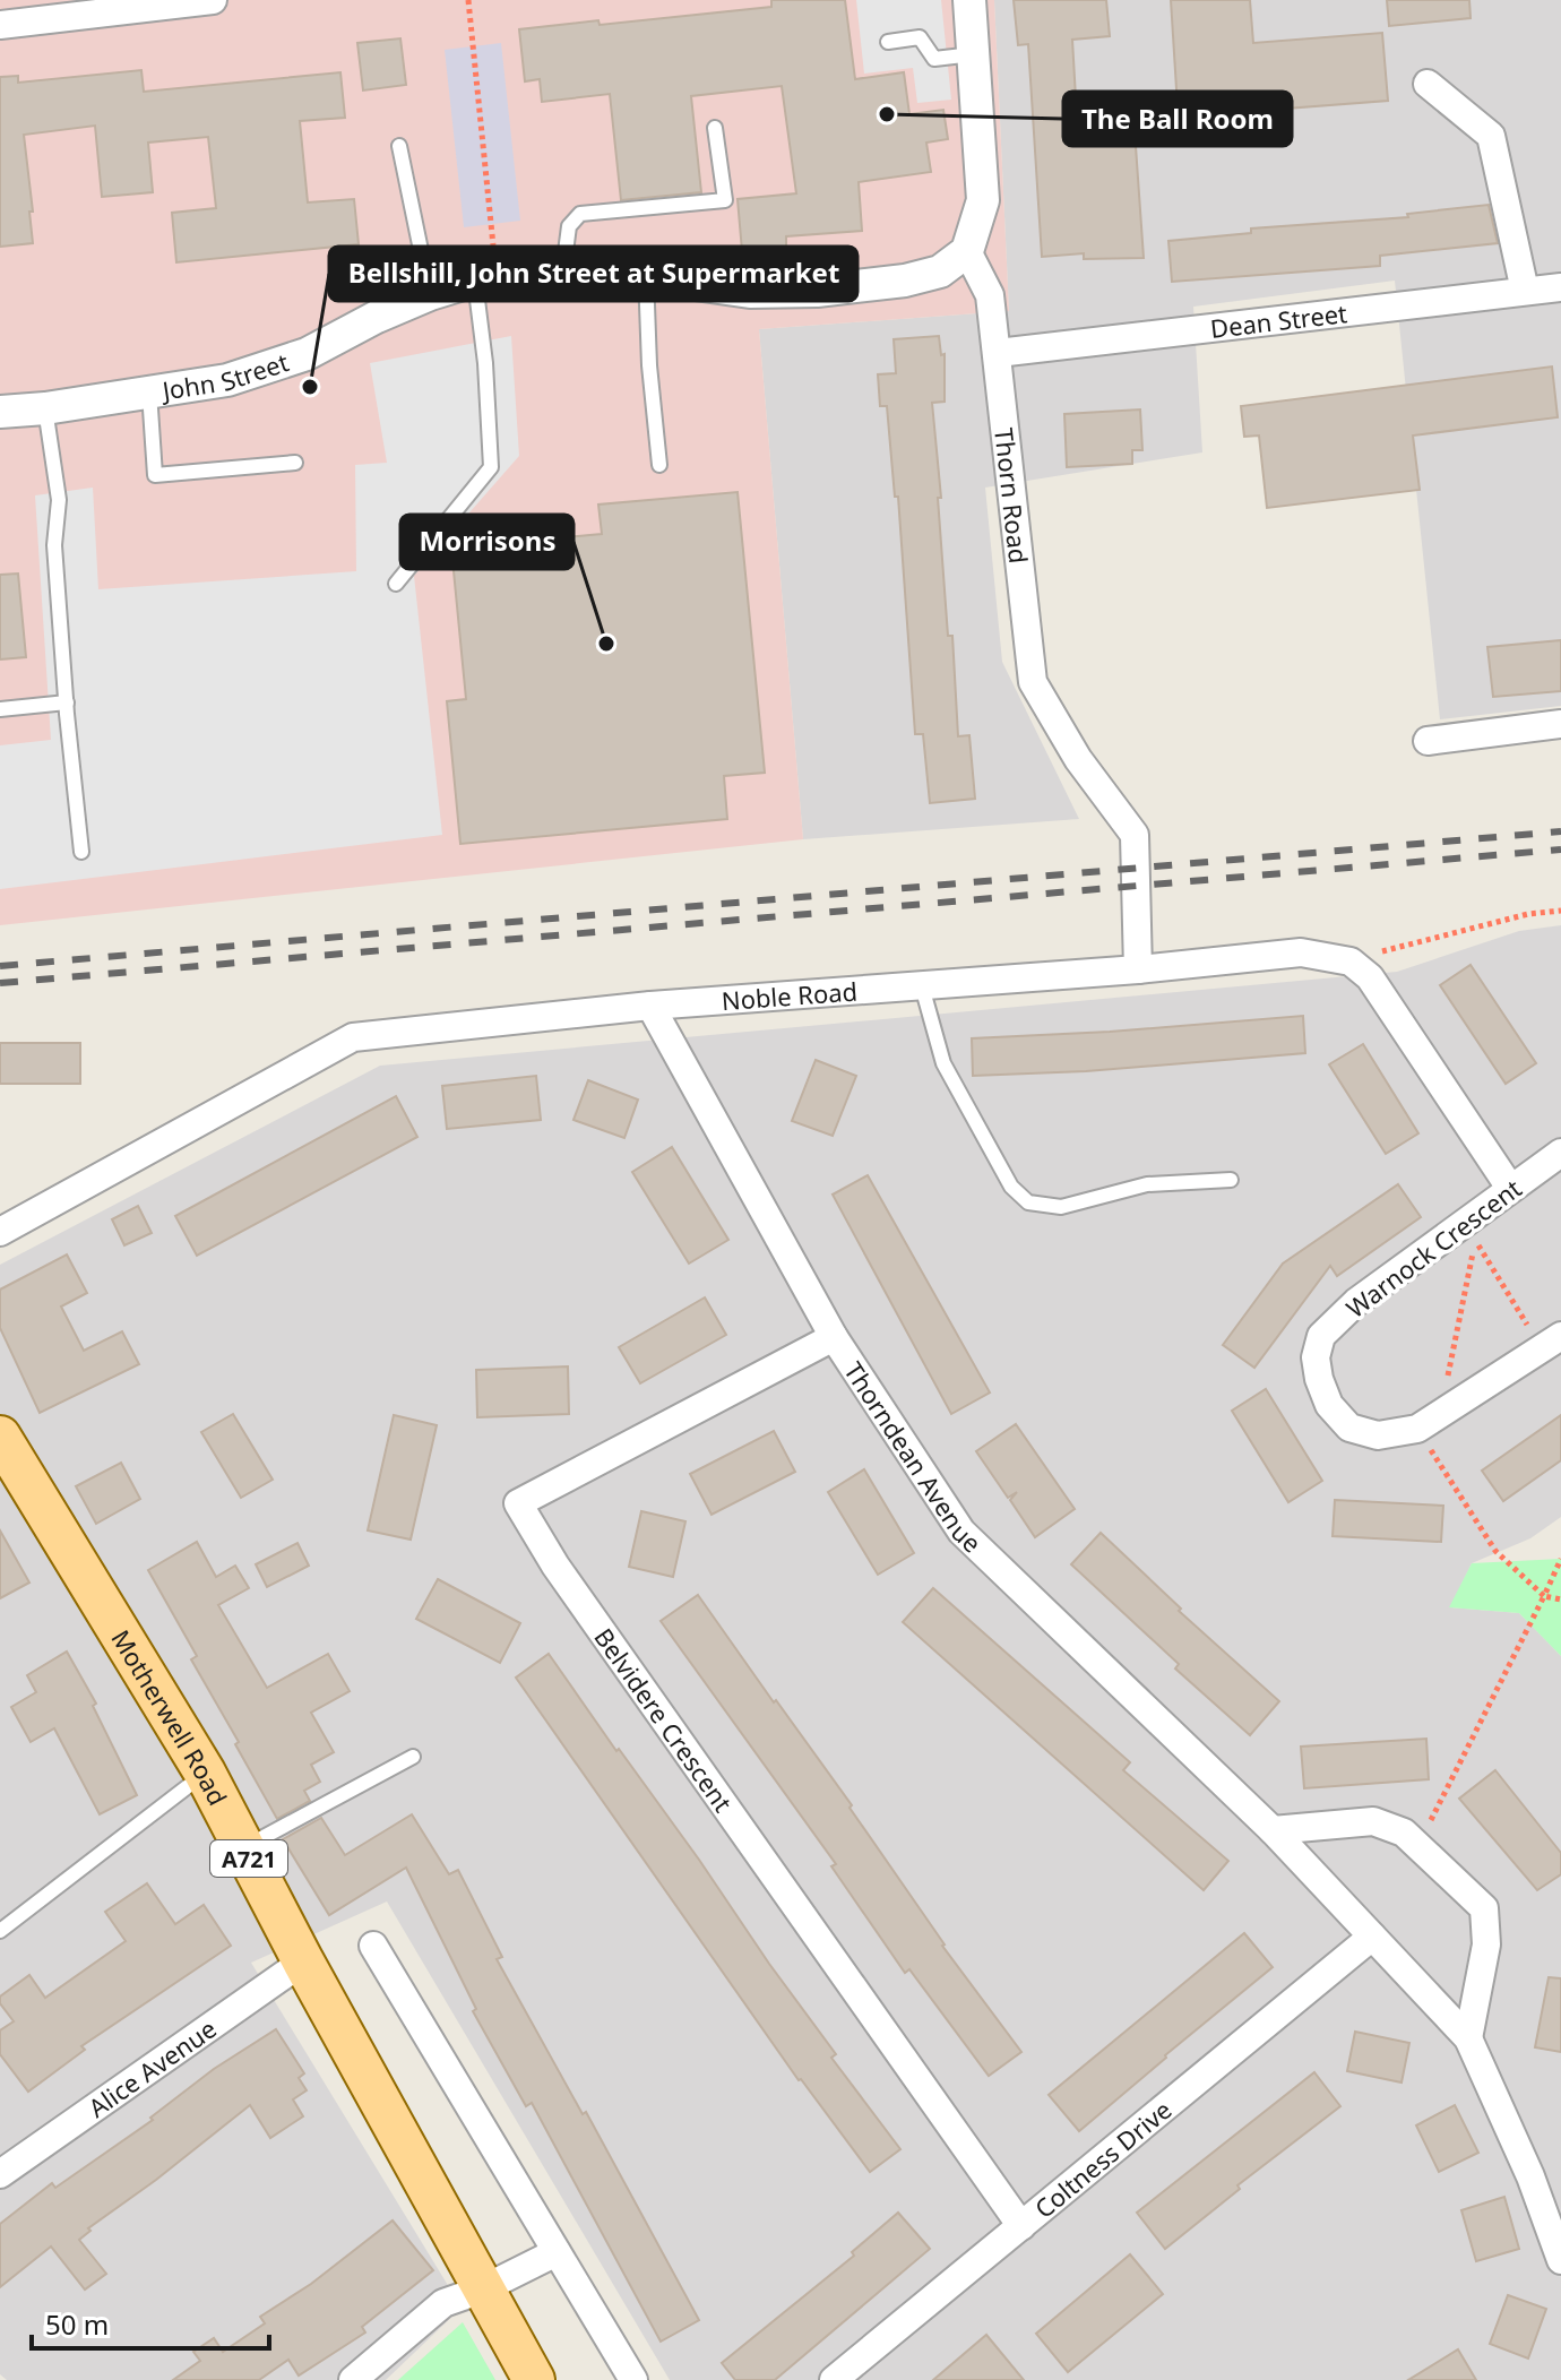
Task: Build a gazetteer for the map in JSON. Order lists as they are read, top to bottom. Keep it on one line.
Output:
{"streets":{"main road":["Motherwell Road","A721"],"street":["Dean Street","John Street","Thorn Road","Noble Road","Warnock Crescent","Thorndean Avenue","Belvidere Crescent","Alice Avenue","Coltness Drive"]},"crossings":[["Dean Street","Thorn Road"],["John Street","Thorn Road"],["Thorn Road","Noble Road"],["Noble Road","Thorndean Avenue"],["Thorndean Avenue","Belvidere Crescent"],["Thorndean Avenue","Coltness Drive"],["Motherwell Road","Alice Avenue"],["Belvidere Crescent","Coltness Drive"]],"places":["The Ball Room","Bellshill, John Street at Supermarket","Morrisons"],"scale_bar":"50 m"}
